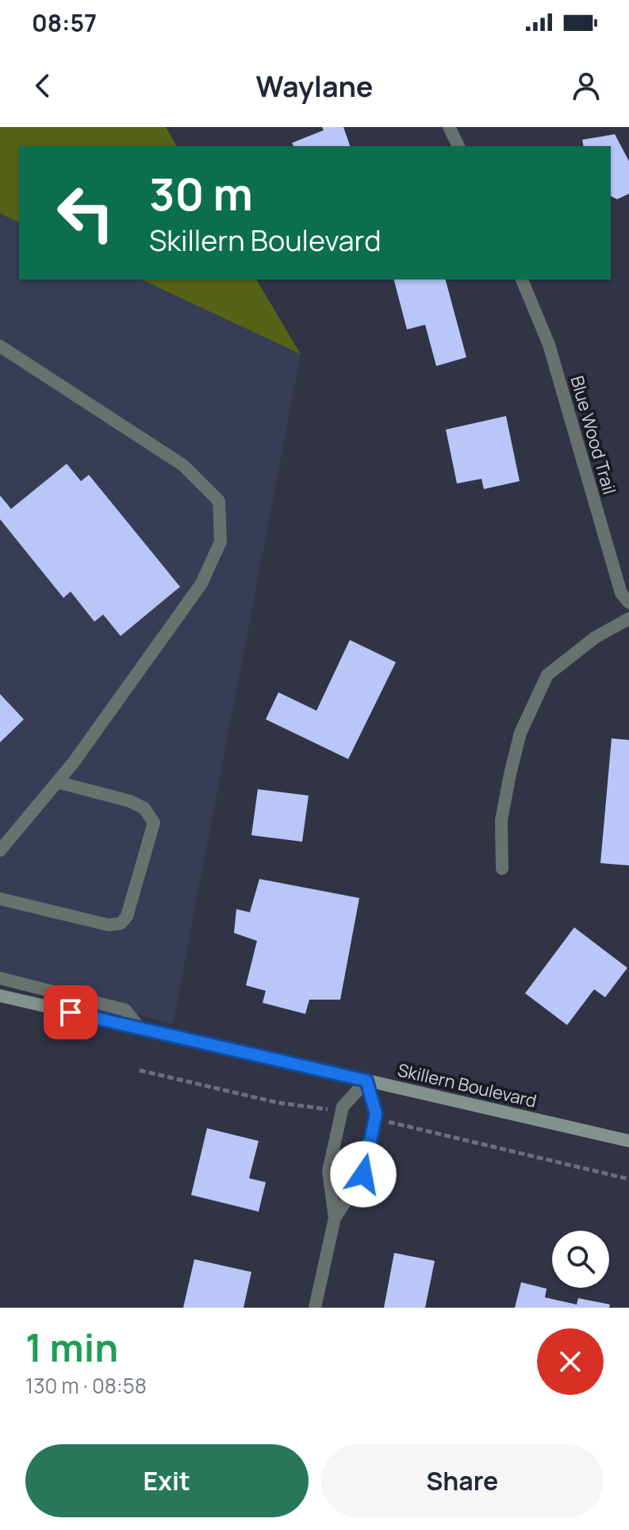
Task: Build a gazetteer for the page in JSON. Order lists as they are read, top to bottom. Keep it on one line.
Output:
{"streets":{"street":["Blue Wood Trail","Skillern Boulevard"]},"page":{"status":"08:57","header":"Waylane","turn":["30 m","Skillern Boulevard"],"heading":["1 min","130 m · 08:58"],"buttons":["Exit","Share"]}}
